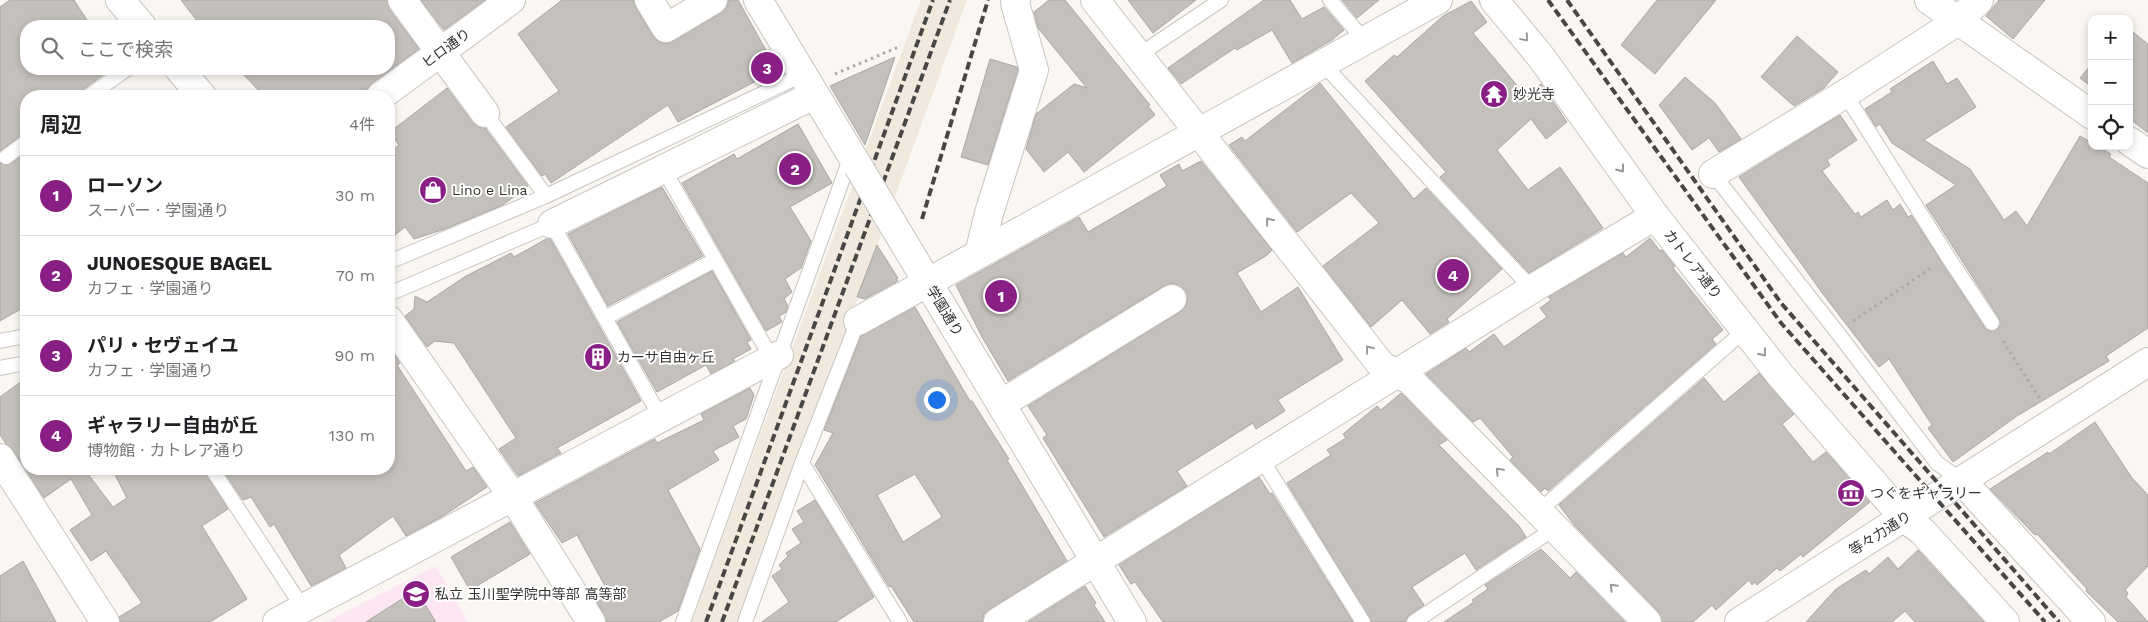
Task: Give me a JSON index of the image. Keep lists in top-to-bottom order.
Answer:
{
  "streets": {
    "street": [
      "ヒロ通り",
      "カトレア通り",
      "学園通り",
      "等々力通り"
    ]
  },
  "crossings": [
    ["カトレア通り", "等々力通り"]
  ],
  "one_way": ["カトレア通り"],
  "places": {
    "temple": ["妙光寺"],
    "shop": ["Lino e Lina"],
    "building": ["カーサ自由ヶ丘"],
    "museum": ["つぐをギャラリー"],
    "school or university": ["私立 玉川聖学院中等部 高等部"]
  },
  "page": {
    "map_buttons": ["+", "−"],
    "search": "ここで検索",
    "pins": [
      "3",
      "2",
      "4",
      "1"
    ],
    "heading": ["周辺", "4件"],
    "list": [
      {
        "mark": "1",
        "name": "ローソン",
        "note": "スーパー · 学園通り",
        "value": "30 m"
      },
      {
        "mark": "2",
        "name": "JUNOESQUE BAGEL",
        "note": "カフェ · 学園通り",
        "value": "70 m"
      },
      {
        "mark": "3",
        "name": "パリ・セヴェイユ",
        "note": "カフェ · 学園通り",
        "value": "90 m"
      },
      {
        "mark": "4",
        "name": "ギャラリー自由が丘",
        "note": "博物館 · カトレア通り",
        "value": "130 m"
      }
    ]
  }
}
